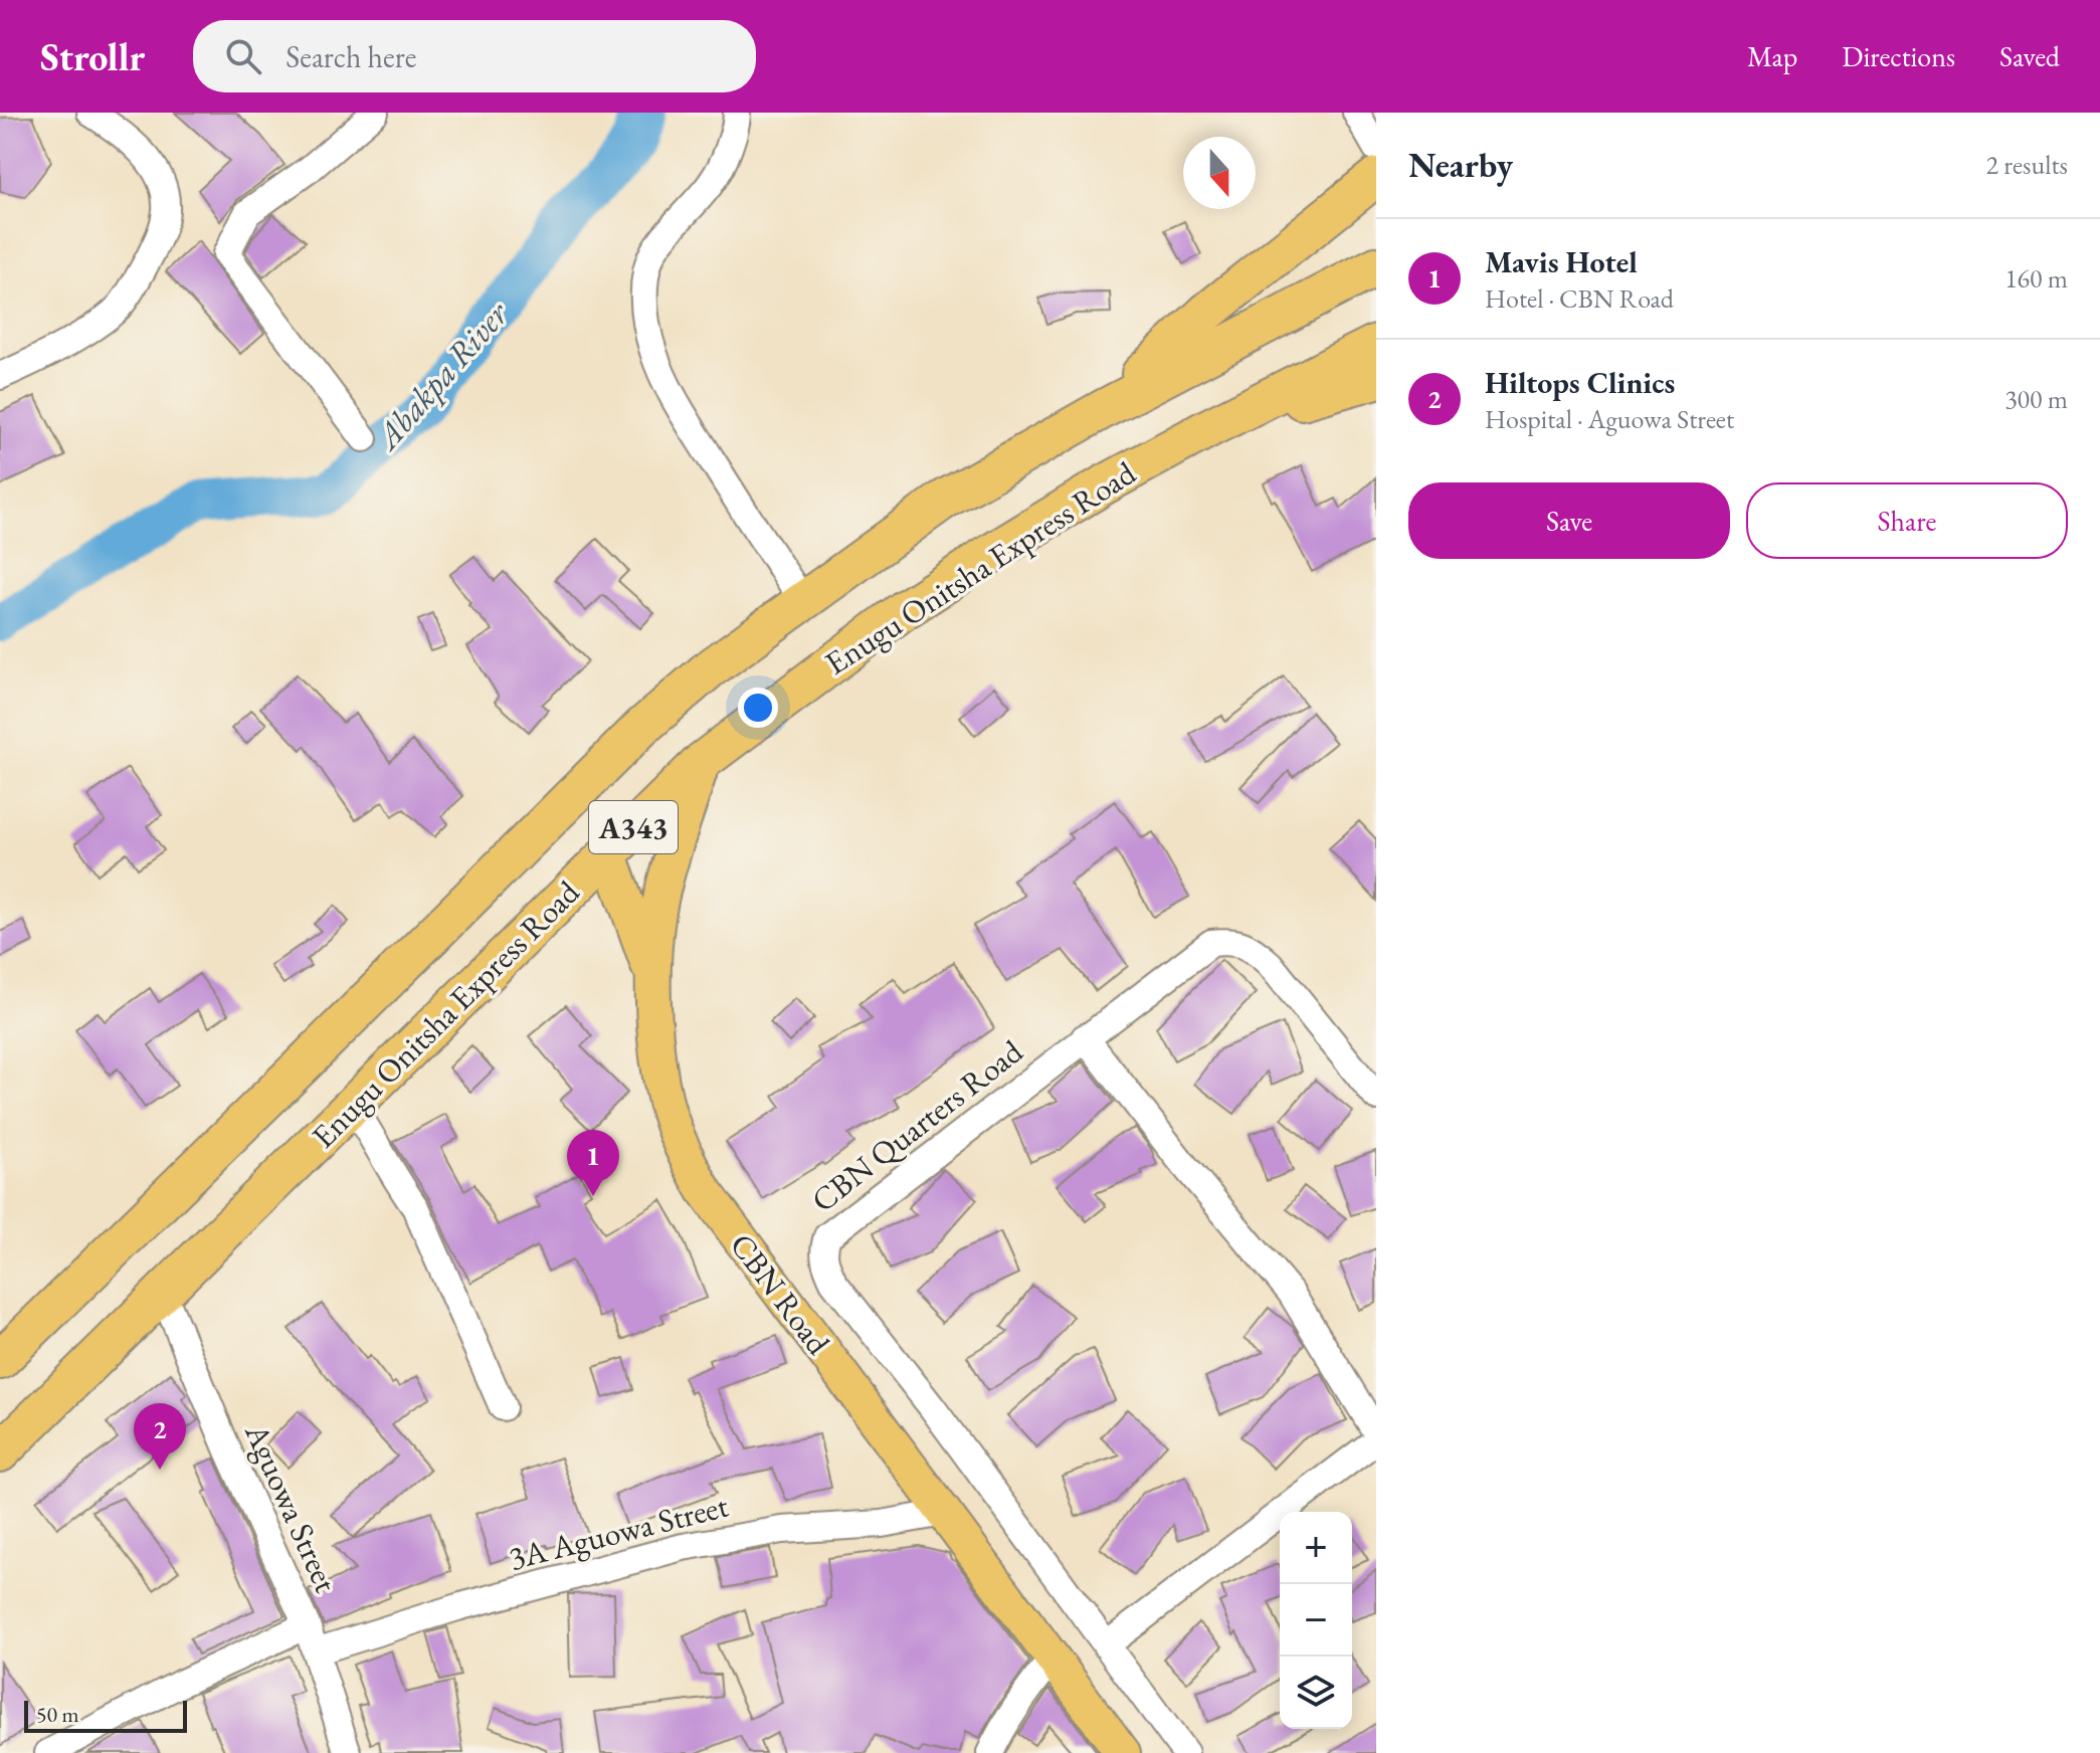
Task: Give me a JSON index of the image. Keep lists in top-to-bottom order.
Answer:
{
  "streets": {
    "highway": ["Enugu Onitsha Express Road", "A343"],
    "main road": ["CBN Road"],
    "street": ["CBN Quarters Road", "Aguowa Street", "3A Aguowa Street"]
  },
  "crossings": [
    ["Enugu Onitsha Express Road", "CBN Road"],
    ["Enugu Onitsha Express Road", "Aguowa Street"],
    ["CBN Road", "3A Aguowa Street"],
    ["Aguowa Street", "3A Aguowa Street"]
  ],
  "water": ["Abakpa River"],
  "scale_bar": "50 m",
  "north": "bottom",
  "page": {
    "header": "Strollr",
    "search": "Search here",
    "nav": ["Map", "Directions", "Saved"],
    "heading": ["Nearby", "2 results"],
    "list": [
      {
        "mark": "1",
        "name": "Mavis Hotel",
        "note": "Hotel · CBN Road",
        "value": "160 m"
      },
      {
        "mark": "2",
        "name": "Hiltops Clinics",
        "note": "Hospital · Aguowa Street",
        "value": "300 m"
      }
    ],
    "buttons": ["Save", "Share"],
    "pins": ["1", "2"],
    "map_buttons": ["+", "−"],
    "scale": "50 m"
  }
}
